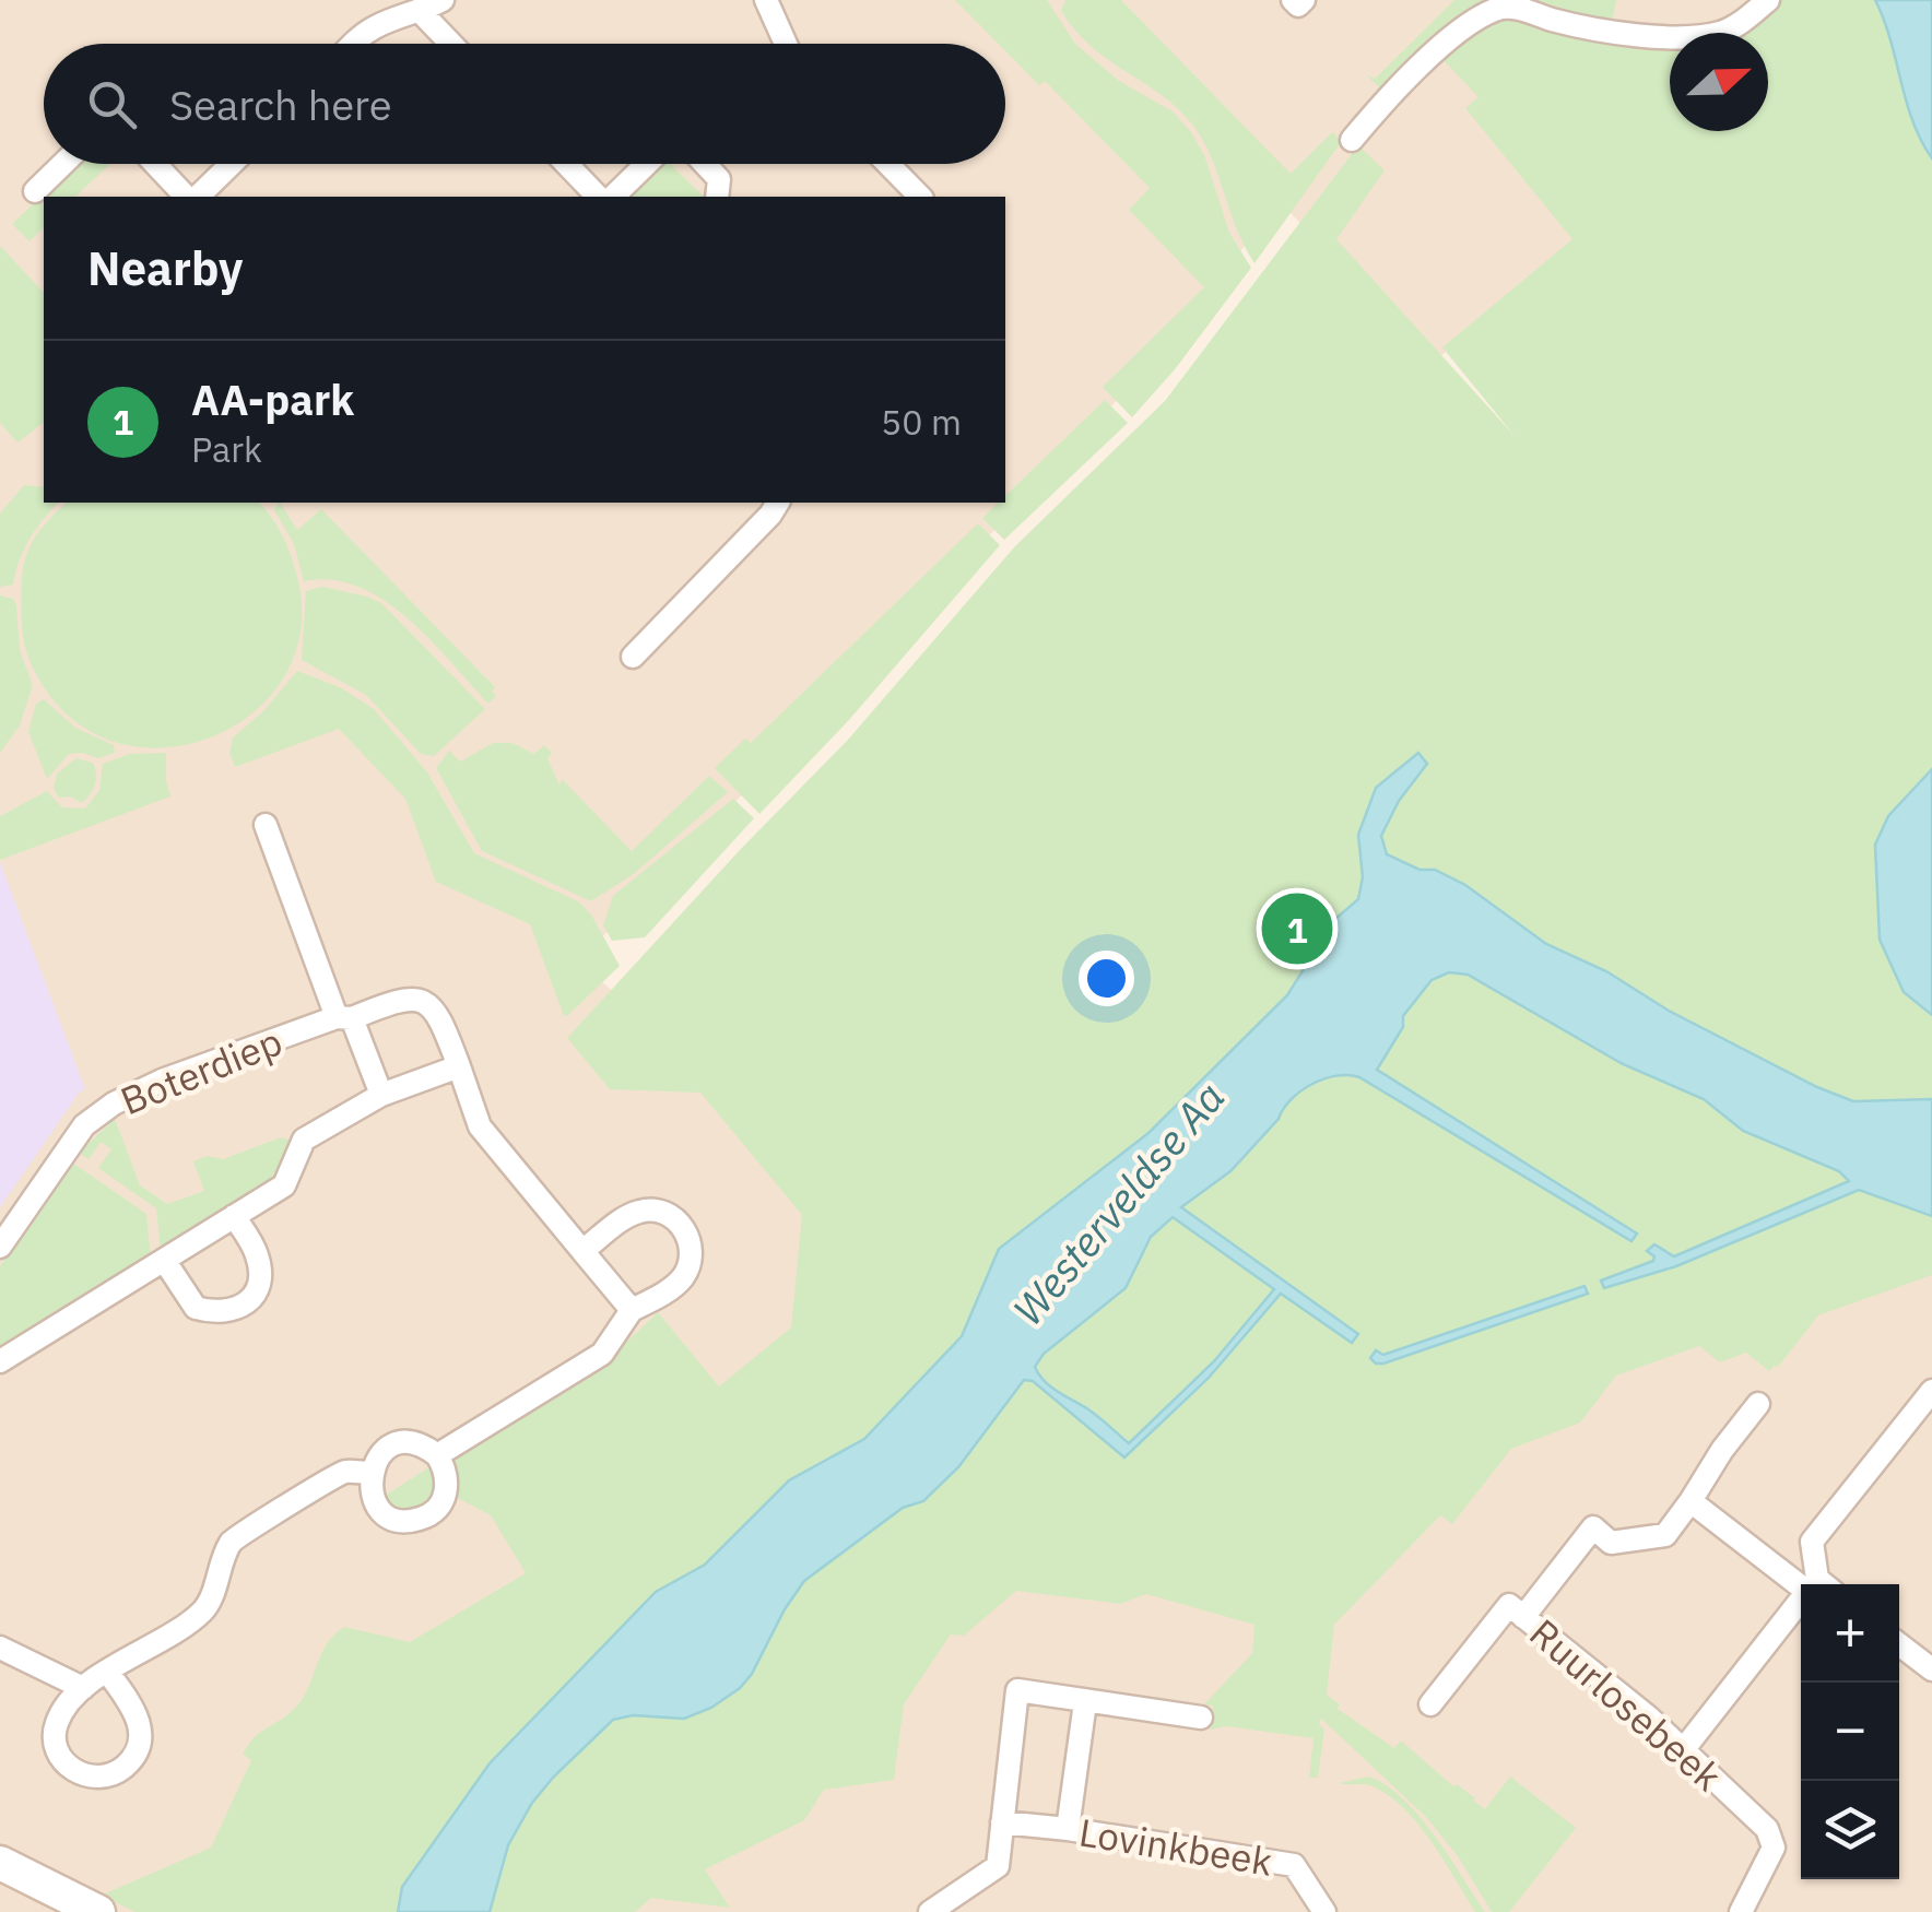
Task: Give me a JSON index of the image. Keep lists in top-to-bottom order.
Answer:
{
  "streets": {
    "street": ["Boterdiep", "Ruurlosebeek", "Lovinkbeek"]
  },
  "water": ["Westerveldse Aa"],
  "north": "right",
  "page": {
    "search": "Search here",
    "heading": "Nearby",
    "list": [
      {
        "mark": "1",
        "name": "AA-park",
        "note": "Park",
        "value": "50 m"
      }
    ],
    "pins": "1",
    "map_buttons": ["+", "−"]
  }
}
